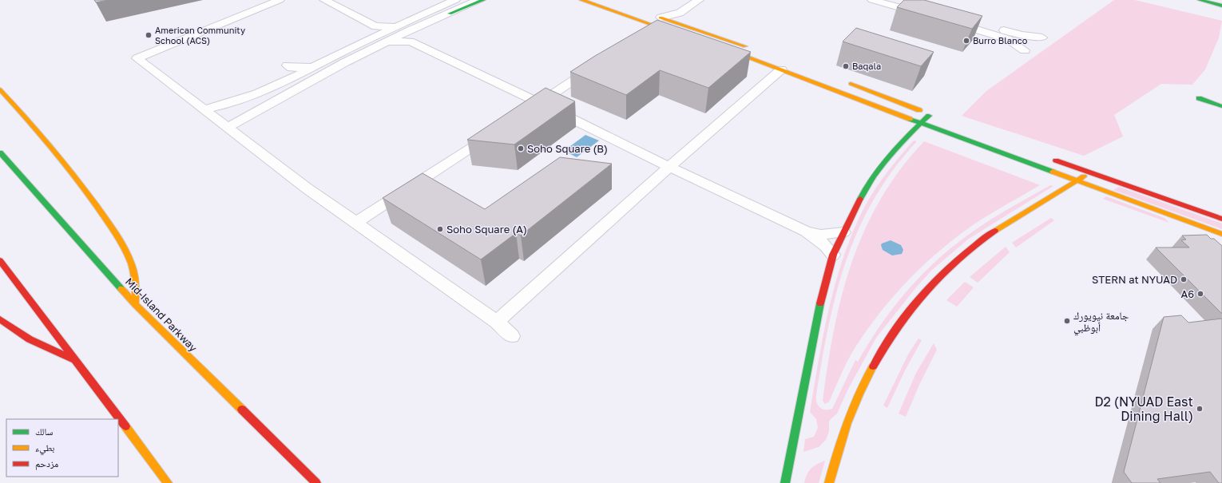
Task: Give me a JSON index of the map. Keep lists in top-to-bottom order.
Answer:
{
  "streets": {
    "main road": ["Mid-Island Parkway"]
  },
  "places": [
    "American Community School (ACS)",
    "Burro Blanco",
    "Baqala",
    "Soho Square (B)",
    "Soho Square (A)",
    "STERN at NYUAD",
    "A6",
    "جامعة نيويورك أبوظبي",
    "D2 (NYUAD East Dining Hall)"
  ],
  "legend": ["سالك", "بطيء", "مزدحم"]
}
